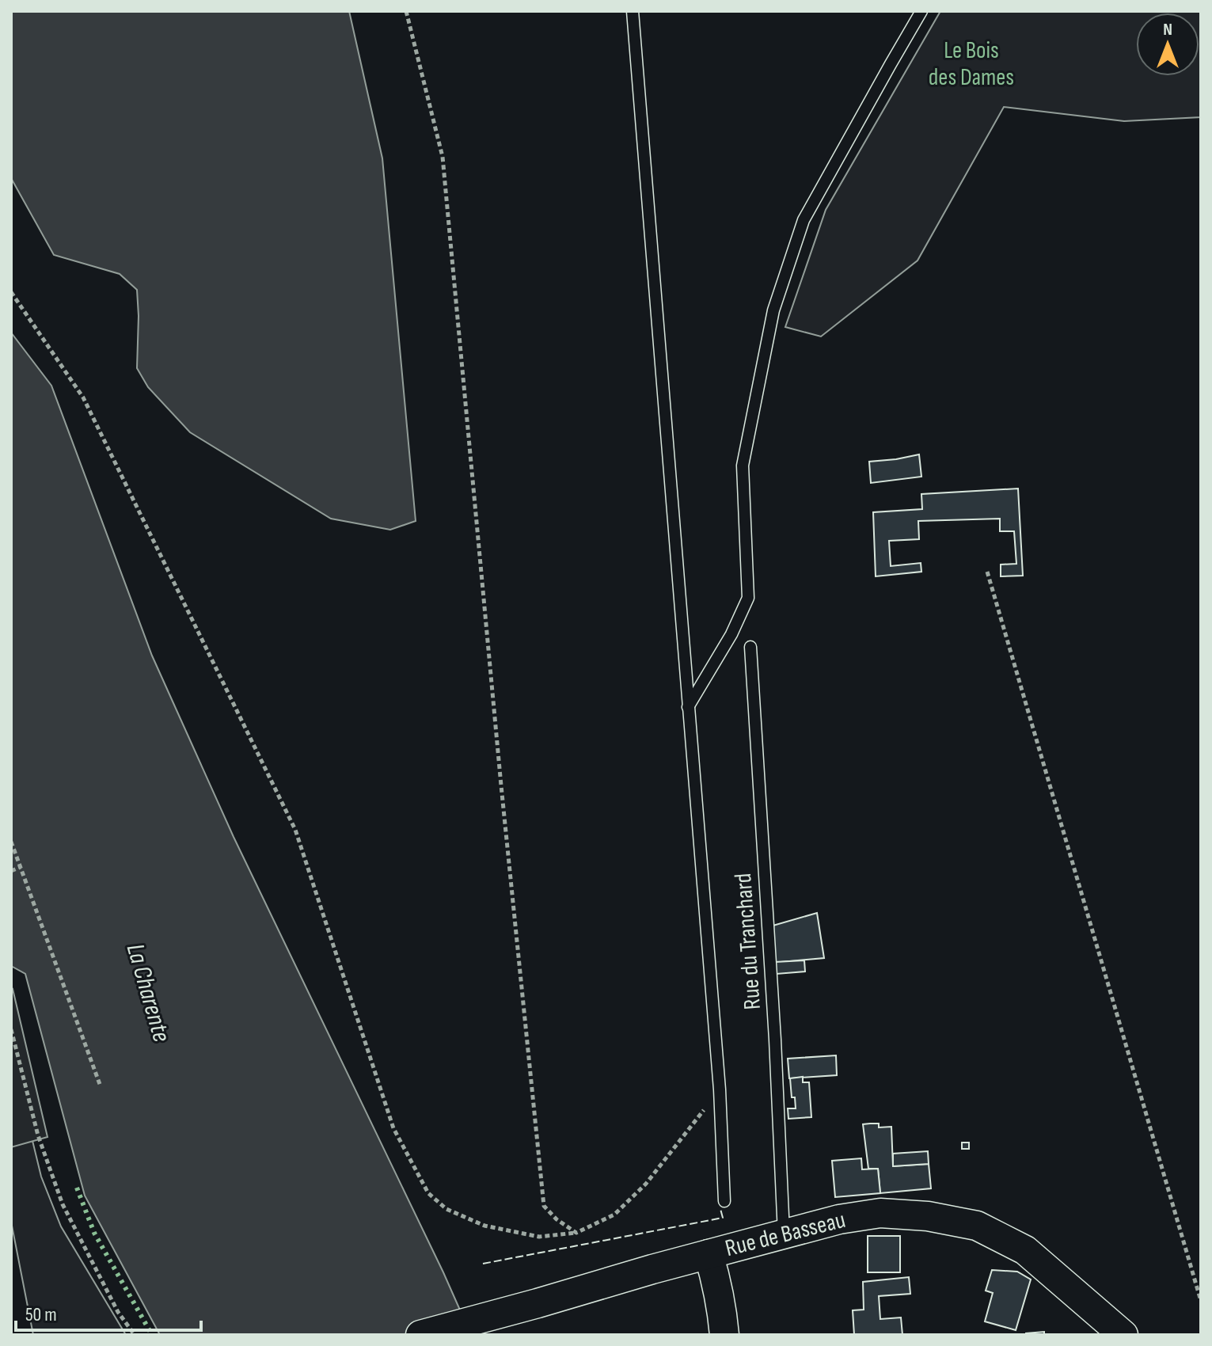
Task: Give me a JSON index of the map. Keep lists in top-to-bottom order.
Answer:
{
  "streets": {
    "street": ["Rue de Basseau"],
    "lane": ["Rue du Tranchard"]
  },
  "crossings": [
    ["Rue du Tranchard", "Rue de Basseau"]
  ],
  "water": ["La Charente"],
  "parks": ["Le Bois des Dames"],
  "scale_bar": "50 m",
  "north": "top"
}
